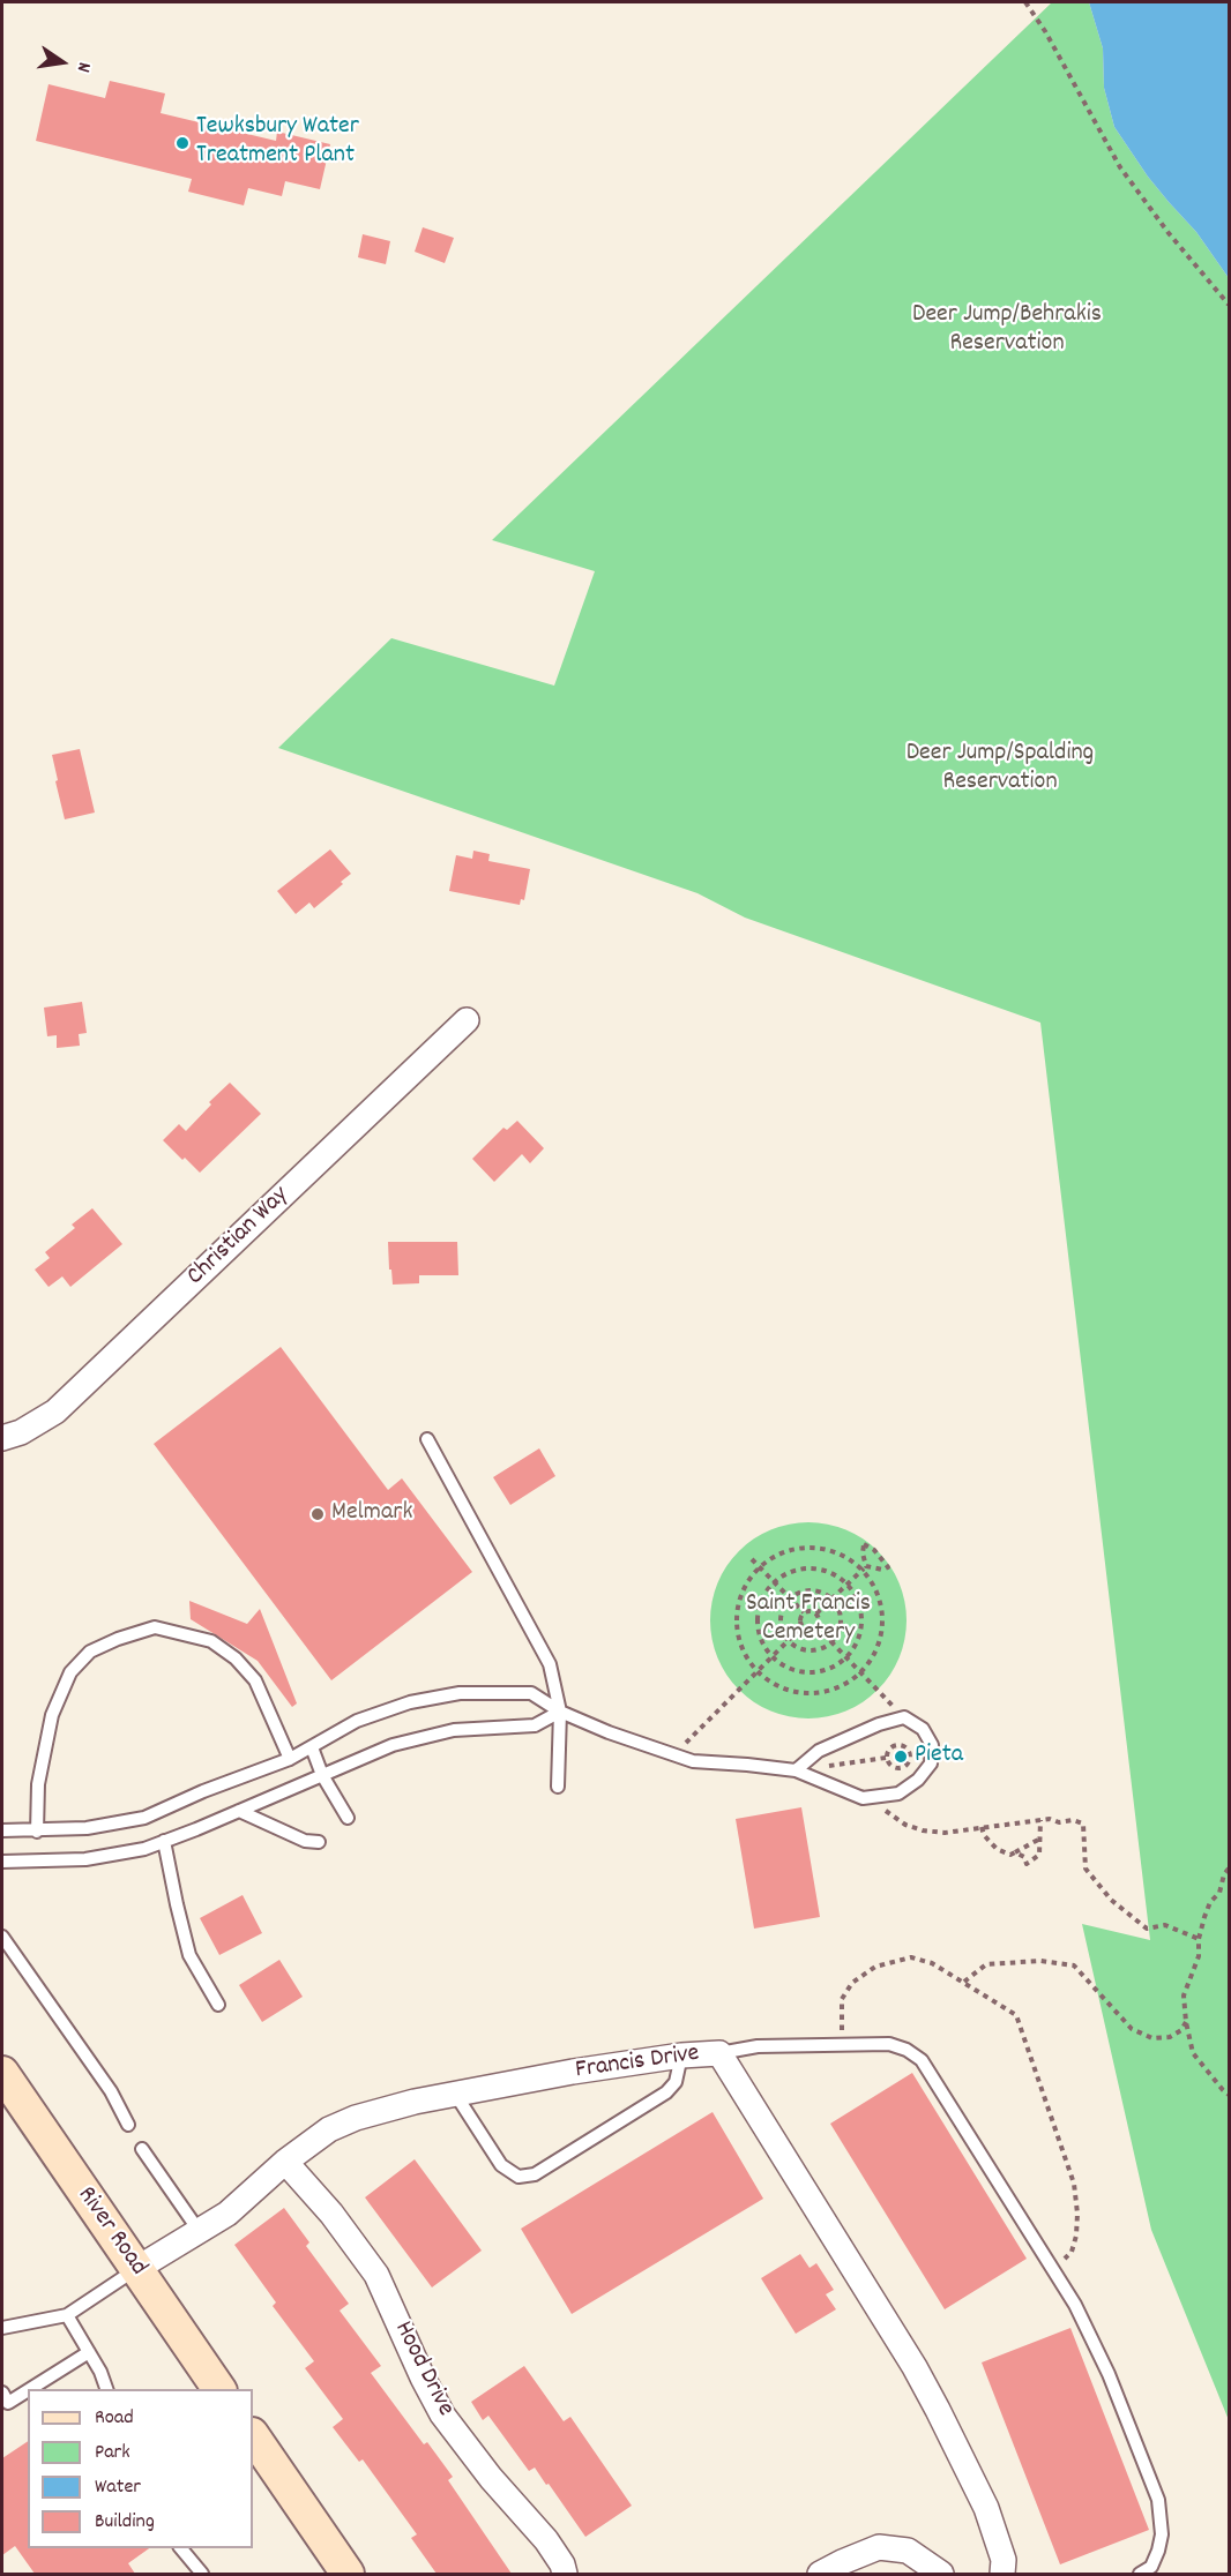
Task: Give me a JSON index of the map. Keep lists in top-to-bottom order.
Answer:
{
  "streets": {
    "main road": ["River Road"],
    "street": ["Christian Way", "Francis Drive", "Hood Drive"]
  },
  "crossings": [
    ["Francis Drive", "River Road"],
    ["Francis Drive", "Hood Drive"]
  ],
  "parks": ["Deer Jump/Behrakis Reservation", "Deer Jump/Spalding Reservation", "Saint Francis Cemetery"],
  "places": ["Tewksbury Water Treatment Plant", "Melmark", "Pieta"],
  "legend": [
    "Road",
    "Park",
    "Water",
    "Building"
  ],
  "north": "right"
}
